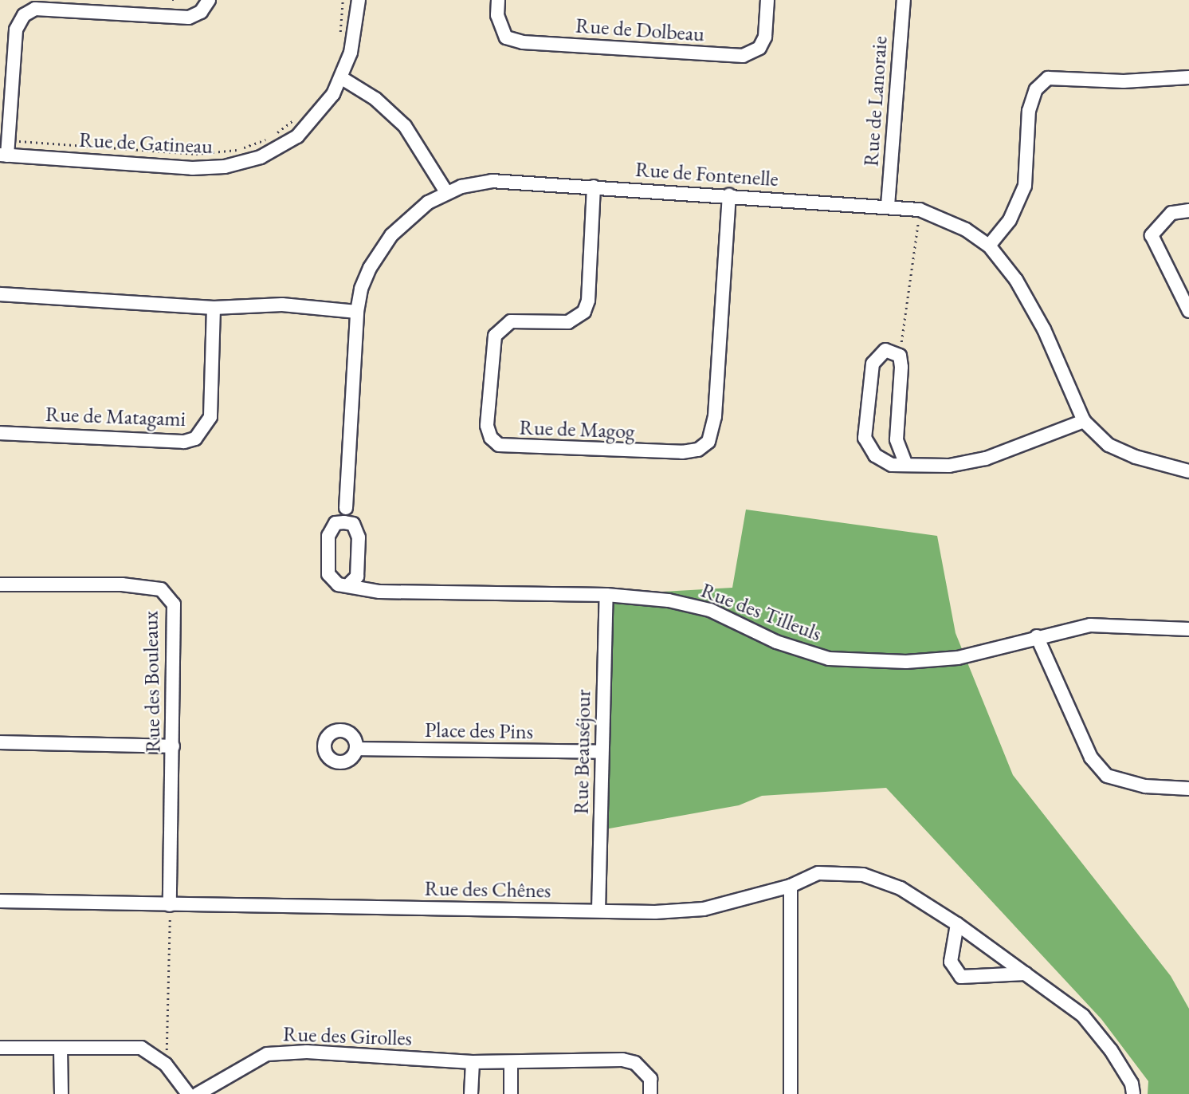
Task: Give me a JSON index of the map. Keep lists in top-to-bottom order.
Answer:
{
  "streets": {
    "street": [
      "Rue de Dolbeau",
      "Rue de Lanoraie",
      "Rue de Gatineau",
      "Rue de Fontenelle",
      "Rue de Matagami",
      "Rue de Magog",
      "Rue des Tilleuls",
      "Rue des Bouleaux",
      "Place des Pins",
      "Rue Beauséjour",
      "Rue des Chênes",
      "Rue des Girolles"
    ]
  },
  "crossings": [
    ["Rue de Lanoraie", "Rue de Fontenelle"],
    ["Rue de Fontenelle", "Rue de Magog"],
    ["Rue des Tilleuls", "Rue Beauséjour"],
    ["Rue des Bouleaux", "Rue des Chênes"],
    ["Place des Pins", "Rue Beauséjour"],
    ["Rue Beauséjour", "Rue des Chênes"]
  ]
}
